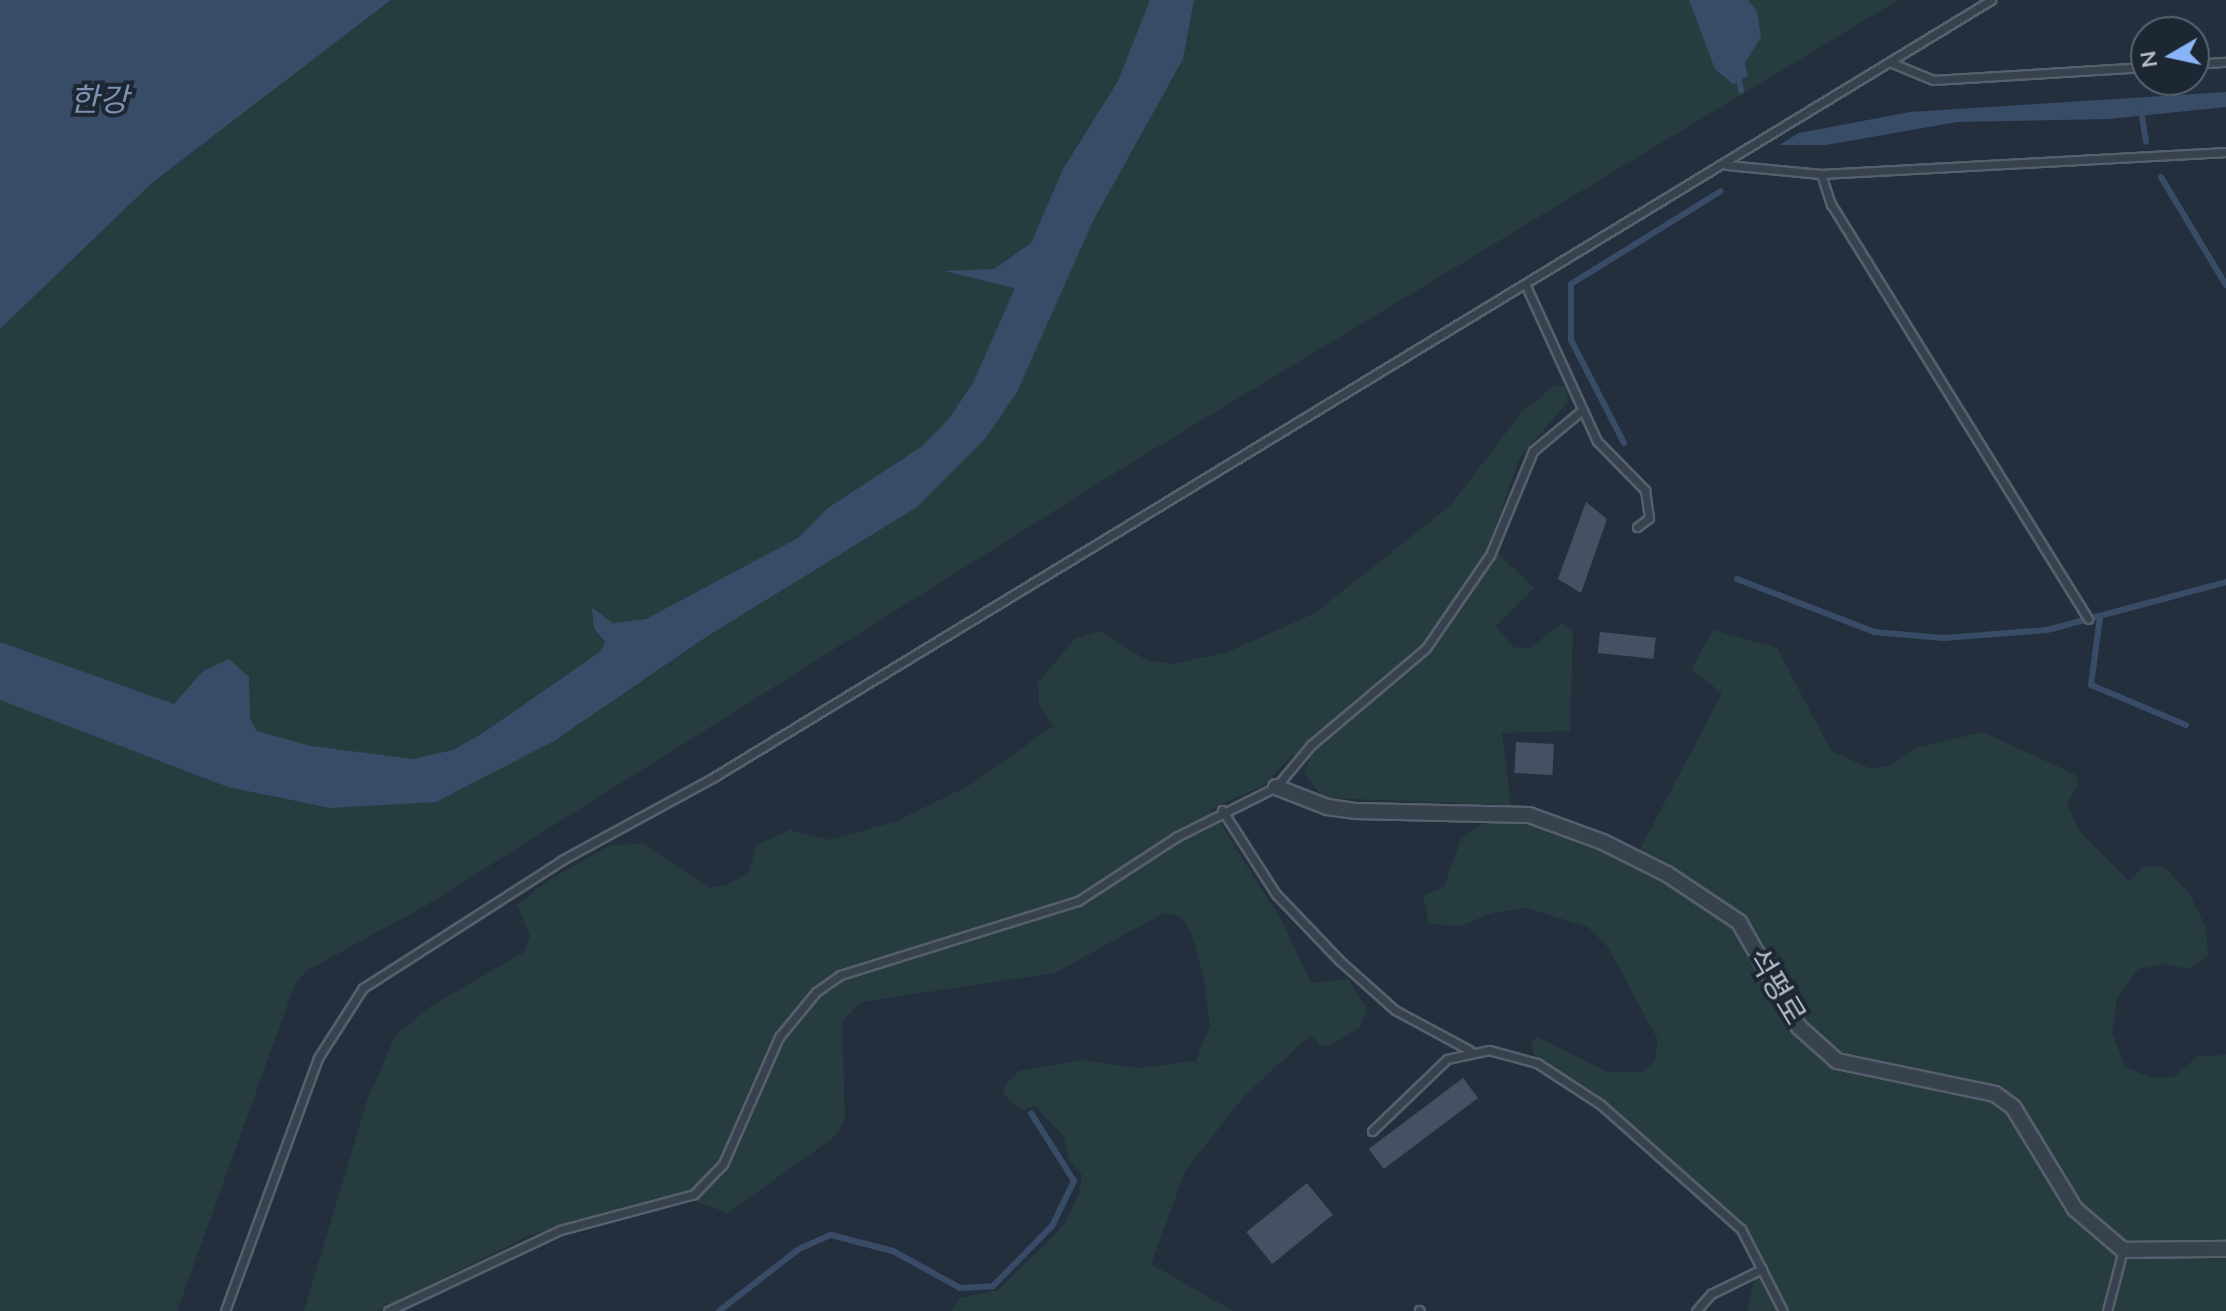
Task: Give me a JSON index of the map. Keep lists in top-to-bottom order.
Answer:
{
  "streets": {
    "street": ["석평로"]
  },
  "water": ["한강"],
  "north": "left"
}
